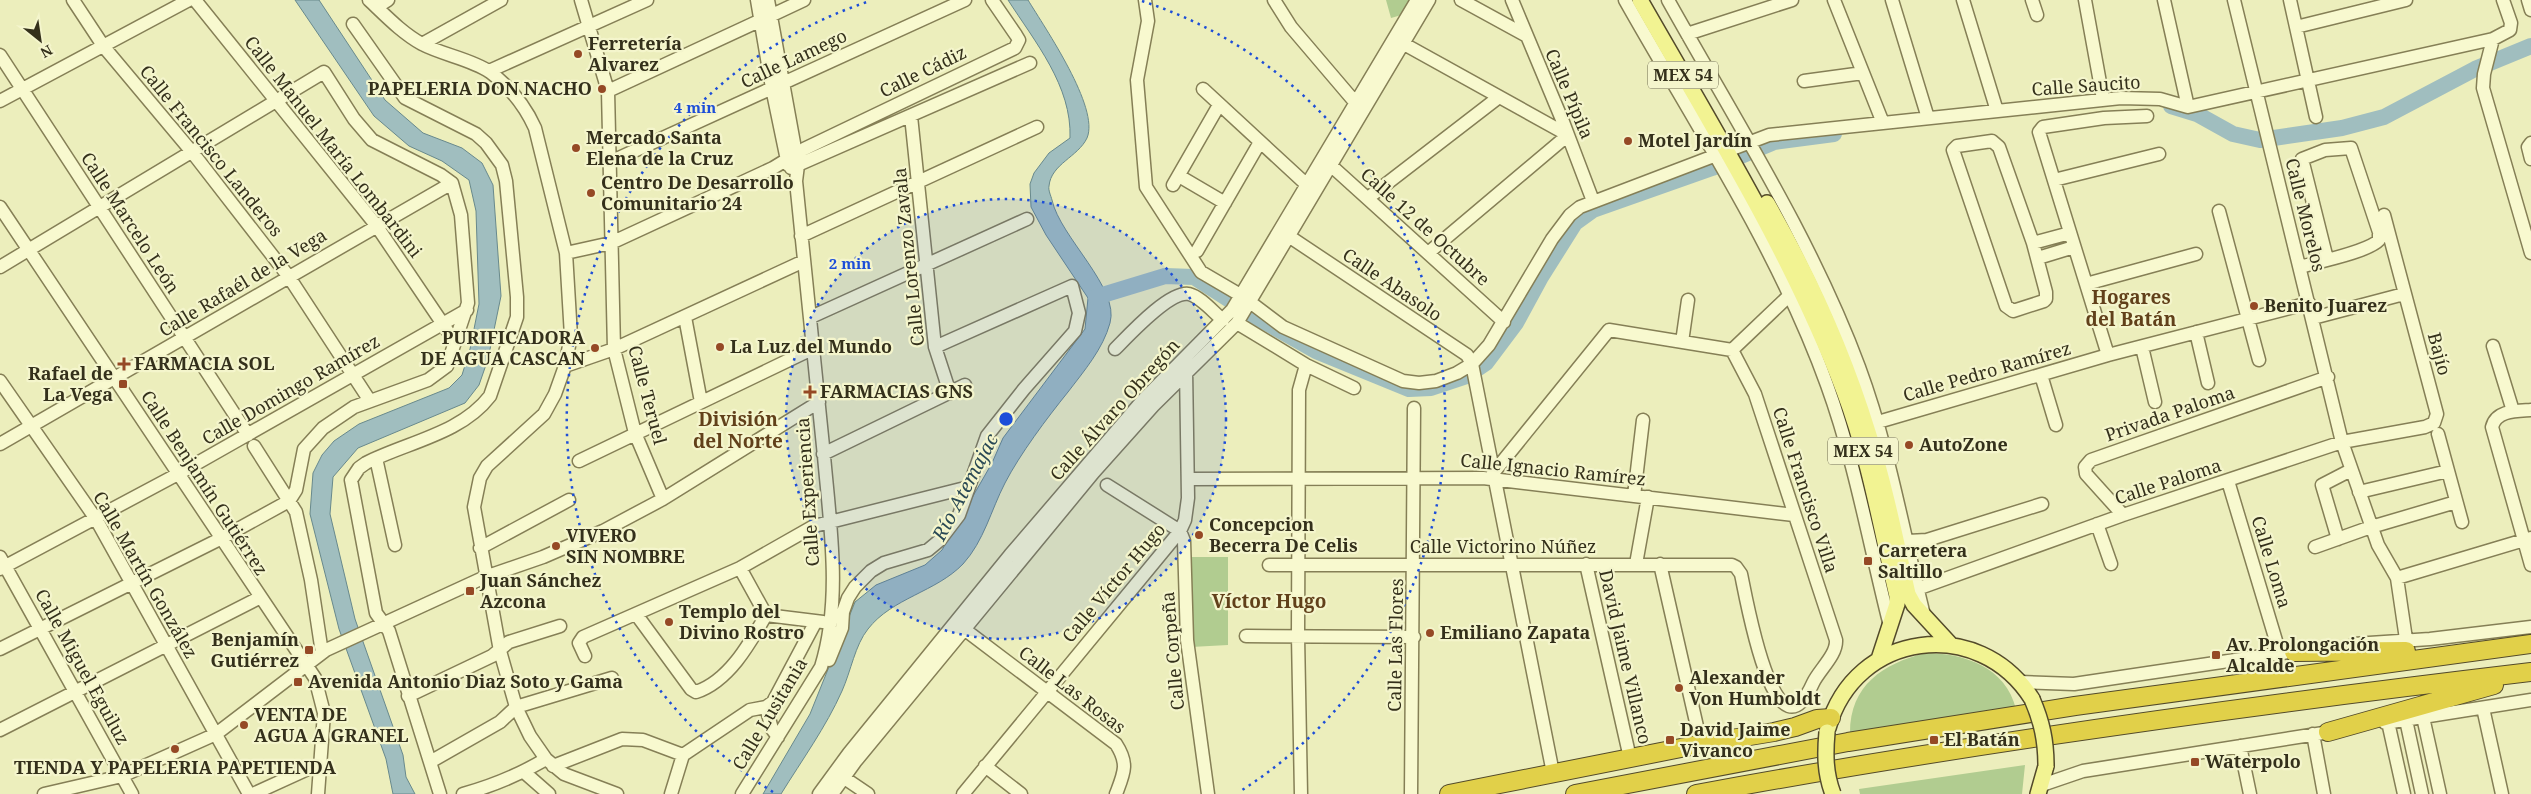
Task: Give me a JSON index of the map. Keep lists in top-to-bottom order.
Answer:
{
  "streets": {
    "main road": ["MEX 54"],
    "street": [
      "Calle Lamego",
      "Calle Cádiz",
      "Calle Saucito",
      "Calle Pípila",
      "Calle Manuel María Lombardini",
      "Calle Francisco Landeros",
      "Calle Morelos",
      "Calle Marcelo León",
      "Calle 12 de Octubre",
      "Calle Lorenzo Zavala",
      "Calle Rafaél de la Vega",
      "Calle Abasolo",
      "Bajío",
      "Calle Pedro Ramírez",
      "Calle Domingo Ramírez",
      "Calle Teruel",
      "Calle Álvaro Obregón",
      "Privada Paloma",
      "Calle Ignacio Ramírez",
      "Calle Paloma",
      "Calle Benjamín Gutiérrez",
      "Calle Francisco Villa",
      "Calle Experiencia",
      "Calle Victorino Núñez",
      "Calle Loma",
      "Calle Martín González",
      "Calle Víctor Hugo",
      "Calle Las Flores",
      "Calle Corpeña",
      "David Jaime Villanco",
      "Calle Miguel Eguiluz",
      "Calle Las Rosas",
      "Calle Lusitania"
    ]
  },
  "crossings": [
    ["Calle Lamego", "Calle Teruel"],
    ["Calle Lamego", "Calle Experiencia"],
    ["Calle Cádiz", "Calle Experiencia"],
    ["MEX 54", "Calle Saucito"],
    ["Calle Saucito", "Calle Pípila"],
    ["Calle Saucito", "Calle Morelos"],
    ["Calle Saucito", "Calle 12 de Octubre"],
    ["Calle Saucito", "Calle Abasolo"],
    ["Calle Manuel María Lombardini", "Calle Rafaél de la Vega"],
    ["Calle Manuel María Lombardini", "Calle Domingo Ramírez"],
    ["Calle Francisco Landeros", "Calle Rafaél de la Vega"],
    ["Calle Francisco Landeros", "Calle Domingo Ramírez"],
    ["Calle Morelos", "Calle Pedro Ramírez"],
    ["Calle Morelos", "Privada Paloma"],
    ["Calle Morelos", "Calle Paloma"],
    ["Calle Marcelo León", "Calle Rafaél de la Vega"],
    ["Calle Marcelo León", "Calle Domingo Ramírez"],
    ["Calle 12 de Octubre", "Calle Álvaro Obregón"],
    ["Calle Rafaél de la Vega", "Calle Benjamín Gutiérrez"],
    ["Calle Rafaél de la Vega", "Calle Martín González"],
    ["Calle Abasolo", "Calle Álvaro Obregón"],
    ["Bajío", "Calle Paloma"],
    ["Calle Domingo Ramírez", "Calle Benjamín Gutiérrez"],
    ["Calle Domingo Ramírez", "Calle Martín González"],
    ["Calle Domingo Ramírez", "Calle Miguel Eguiluz"],
    ["Calle Álvaro Obregón", "Calle Víctor Hugo"],
    ["Calle Álvaro Obregón", "Calle Las Rosas"],
    ["Privada Paloma", "Calle Paloma"],
    ["Calle Ignacio Ramírez", "Calle Francisco Villa"],
    ["Calle Ignacio Ramírez", "Calle Víctor Hugo"],
    ["Calle Ignacio Ramírez", "Calle Las Flores"],
    ["Calle Paloma", "Calle Loma"],
    ["Calle Francisco Villa", "Calle Victorino Núñez"],
    ["Calle Experiencia", "Calle Lusitania"],
    ["Calle Victorino Núñez", "Calle Las Flores"],
    ["Calle Victorino Núñez", "David Jaime Villanco"],
    ["Calle Víctor Hugo", "Calle Corpeña"],
    ["Calle Víctor Hugo", "Calle Las Rosas"]
  ],
  "districts": ["Hogares del Batán", "División del Norte", "Víctor Hugo"],
  "water": ["Río Atemajac"],
  "places": {
    "other": [
      "Ferretería Alvarez",
      "PAPELERIA DON NACHO",
      "Motel Jardín",
      "Mercado Santa Elena de la Cruz",
      "Centro De Desarrollo Comunitario 24",
      "Benito Juarez",
      "La Luz del Mundo",
      "PURIFICADORA DE AGUA CASCAN",
      "AutoZone",
      "Concepcion Becerra De Celis",
      "VIVERO SIN NOMBRE",
      "Templo del Divino Rostro",
      "Emiliano Zapata",
      "Alexander Von Humboldt",
      "VENTA DE AGUA A GRANEL",
      "TIENDA Y PAPELERIA PAPETIENDA"
    ],
    "health": ["FARMACIA SOL", "FARMACIAS GNS"],
    "transit": [
      "Rafael de La Vega",
      "Carretera Saltillo",
      "Juan Sánchez Azcona",
      "Benjamín Gutiérrez",
      "Av. Prolongación Alcalde",
      "Avenida Antonio Diaz Soto y Gama",
      "David Jaime Vivanco",
      "El Batán",
      "Waterpolo"
    ]
  },
  "north": "bottom right",
  "rings": ["4 min", "2 min"]
}
